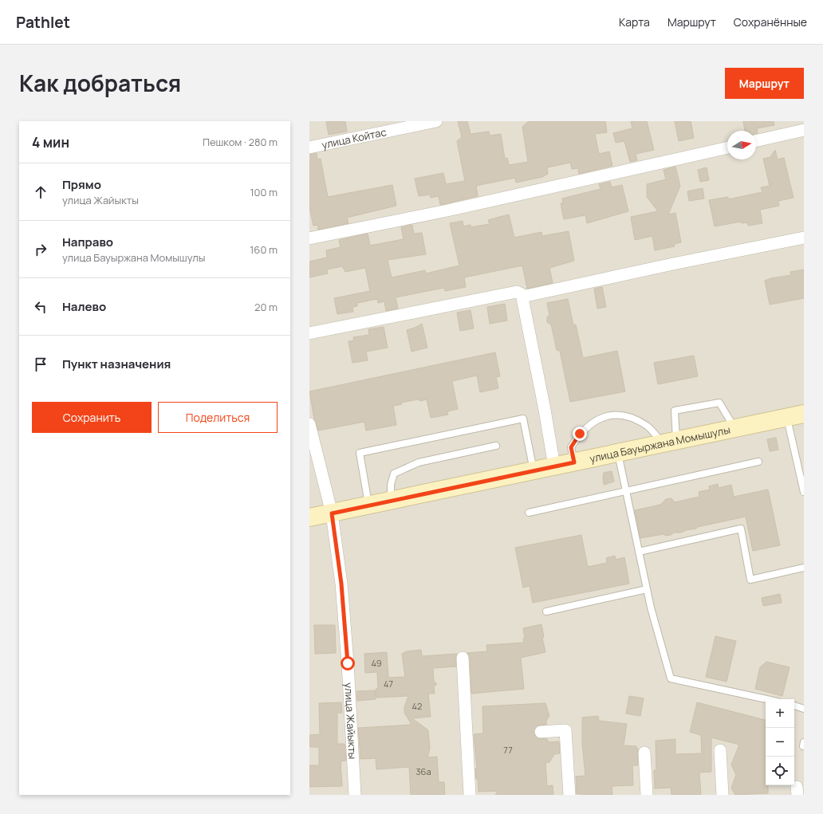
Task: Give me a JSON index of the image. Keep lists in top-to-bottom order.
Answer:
{
  "streets": {
    "street": ["улица Койтас", "улица Бауыржана Момышулы", "улица Жайыкты"]
  },
  "crossings": [
    ["улица Бауыржана Момышулы", "улица Жайыкты"]
  ],
  "house_numbers": [
    "49",
    "47",
    "42",
    "77",
    "36а"
  ],
  "north": "right",
  "page": {
    "header": "Pathlet",
    "nav": ["Карта", "Маршрут", "Сохранённые"],
    "title": "Как добраться",
    "buttons": [
      "Маршрут",
      ["Сохранить", "Поделиться"]
    ],
    "heading": ["4 мин", "Пешком · 280 m"],
    "list": [
      ["Прямо", "улица Жайыкты", "100 m"],
      ["Направо", "улица Бауыржана Момышулы", "160 m"],
      ["Налево", "20 m"],
      "Пункт назначения"
    ],
    "map_buttons": ["+", "−"]
  }
}
